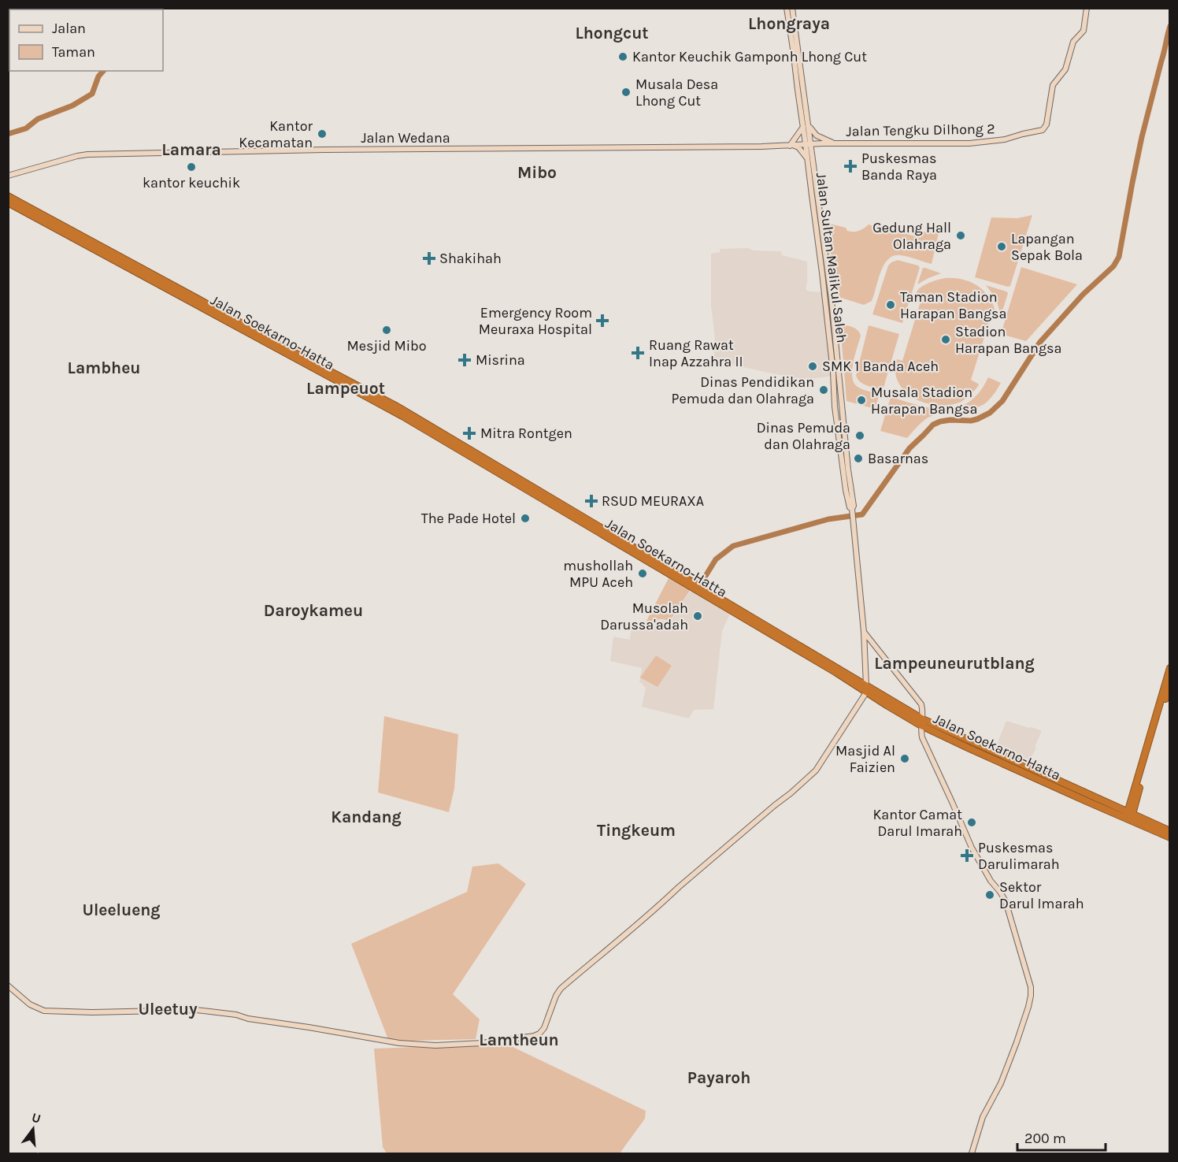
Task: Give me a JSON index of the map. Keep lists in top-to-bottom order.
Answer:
{
  "streets": {
    "highway": ["Jalan Soekarno-Hatta"],
    "street": ["Jalan Tengku Dilhong 2", "Jalan Wedana", "Jalan Sultan Malikul Saleh"]
  },
  "crossings": [
    ["Jalan Tengku Dilhong 2", "Jalan Wedana"],
    ["Jalan Tengku Dilhong 2", "Jalan Sultan Malikul Saleh"],
    ["Jalan Wedana", "Jalan Sultan Malikul Saleh"],
    ["Jalan Sultan Malikul Saleh", "Jalan Soekarno-Hatta"]
  ],
  "districts": [
    "Lhongraya",
    "Lhongcut",
    "Lamara",
    "Mibo",
    "Lambheu",
    "Lampeuot",
    "Daroykameu",
    "Lampeuneurutblang",
    "Kandang",
    "Tingkeum",
    "Uleelueng",
    "Uleetuy",
    "Lamtheun",
    "Payaroh"
  ],
  "places": {
    "other": [
      "Kantor Keuchik Gamponh Lhong Cut",
      "Musala Desa Lhong Cut",
      "Kantor Kecamatan",
      "kantor keuchik",
      "Gedung Hall Olahraga",
      "Lapangan Sepak Bola",
      "Taman Stadion Harapan Bangsa",
      "Mesjid Mibo",
      "Stadion Harapan Bangsa",
      "SMK 1 Banda Aceh",
      "Dinas Pendidikan Pemuda dan Olahraga",
      "Musala Stadion Harapan Bangsa",
      "Dinas Pemuda dan Olahraga",
      "Basarnas",
      "The Pade Hotel",
      "mushollah MPU Aceh",
      "Musolah Darussa'adah",
      "Masjid Al Faizien",
      "Kantor Camat Darul Imarah",
      "Sektor Darul Imarah"
    ],
    "health": [
      "Puskesmas Banda Raya",
      "Shakihah",
      "Emergency Room Meuraxa Hospital",
      "Ruang Rawat Inap Azzahra II",
      "Misrina",
      "Mitra Rontgen",
      "RSUD MEURAXA",
      "Puskesmas Darulimarah"
    ]
  },
  "legend": ["Jalan", "Taman"],
  "scale_bar": "200 m",
  "north": "top"
}
